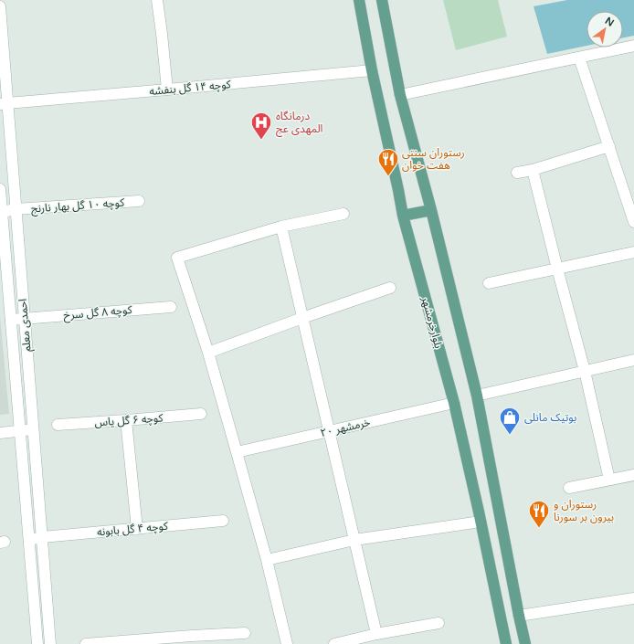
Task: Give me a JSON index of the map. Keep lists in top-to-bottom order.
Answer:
{
  "streets": {
    "main road": ["بلوارخرمشهر"],
    "street": [
      "کوچه ۱۴ گل بنفشه",
      "کوچه ۱۰ گل بهار نارنج",
      "کوچه ۸ گل سرخ",
      "احمدی معلم",
      "کوچه ۶ گل یاس",
      "خرمشهر ۲۰",
      "کوچه ۴ گل بابونه"
    ]
  },
  "crossings": [
    ["کوچه ۱۴ گل بنفشه", "بلوارخرمشهر"],
    ["کوچه ۱۴ گل بنفشه", "احمدی معلم"],
    ["کوچه ۱۰ گل بهار نارنج", "احمدی معلم"],
    ["کوچه ۸ گل سرخ", "احمدی معلم"],
    ["بلوارخرمشهر", "خرمشهر ۲۰"],
    ["احمدی معلم", "کوچه ۴ گل بابونه"]
  ],
  "places": {
    "hospital": ["درمانگاه المهدی عج"],
    "restaurant": ["رستوران سنتى هفت خوان", "رستوران و بیرون بر سورنا"],
    "shop": ["بوتیک مانلی"]
  },
  "north": "top right"
}
